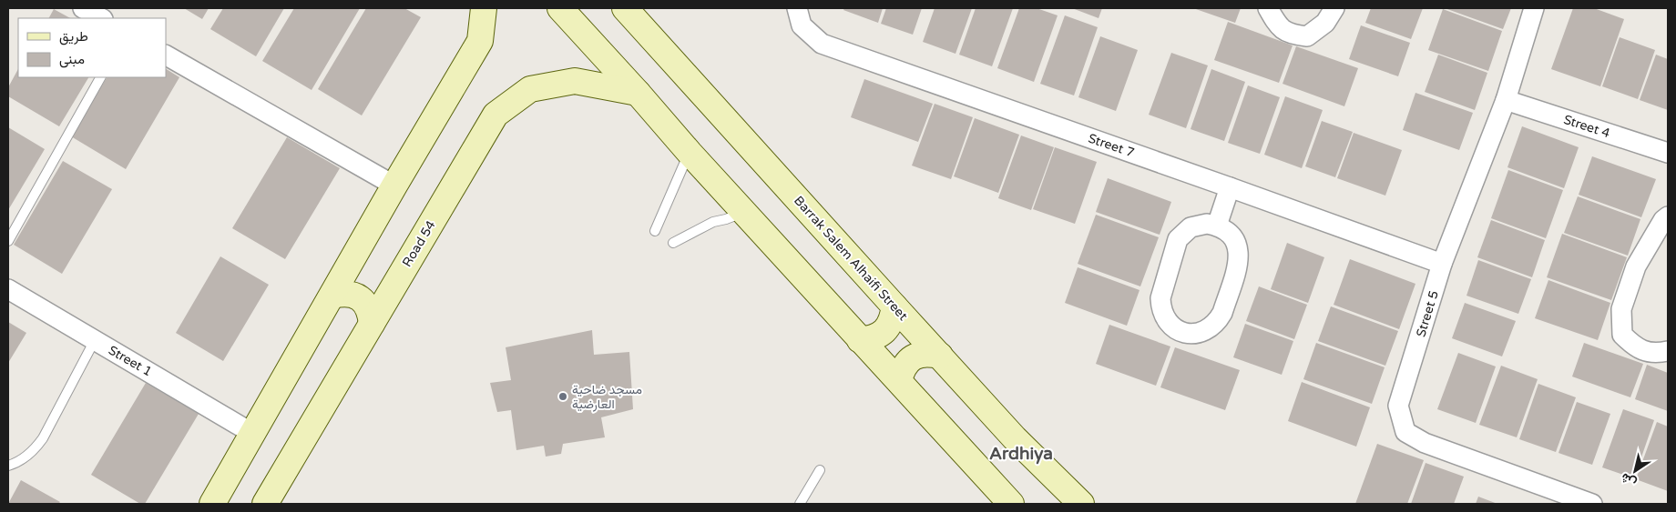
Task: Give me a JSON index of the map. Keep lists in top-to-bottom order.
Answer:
{
  "streets": {
    "main road": ["Road 54", "Barrak Salem Alhaifi Street"],
    "street": [
      "Street 4",
      "Street 7",
      "Street 5",
      "Street 1"
    ]
  },
  "crossings": [
    ["Street 4", "Street 5"],
    ["Street 7", "Street 5"]
  ],
  "districts": ["Ardhiya"],
  "places": ["مسجد ضاحية العارضية"],
  "legend": ["طريق", "مبنى"],
  "north": "bottom left"
}
